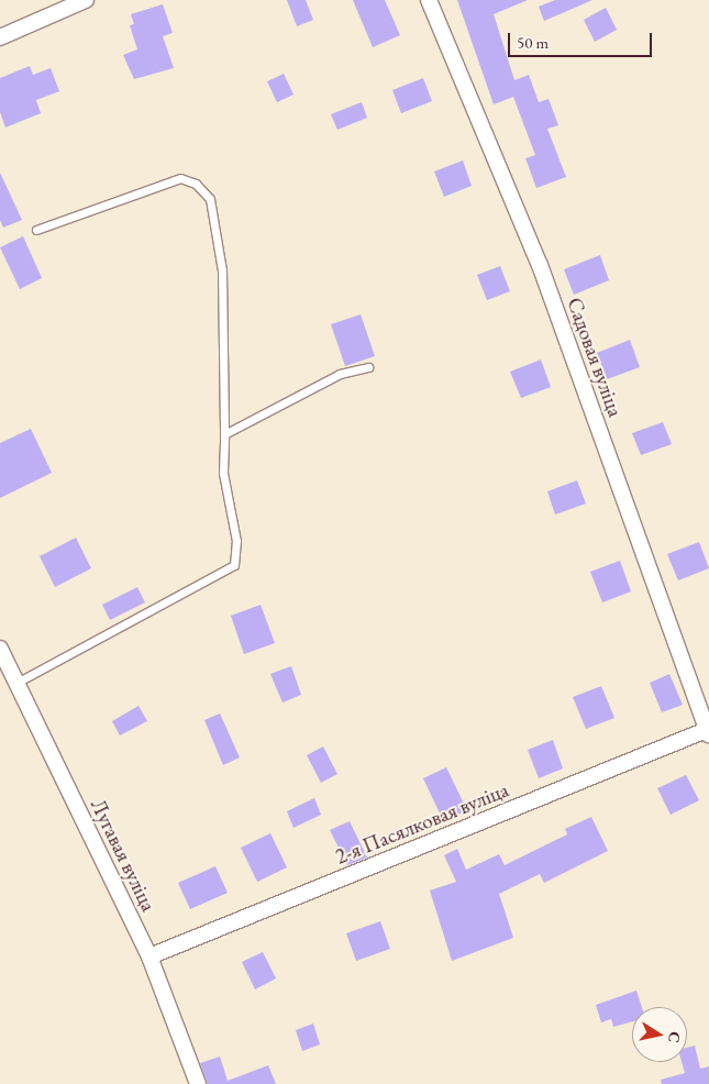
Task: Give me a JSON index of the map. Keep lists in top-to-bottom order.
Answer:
{
  "streets": {
    "street": ["Садовая вуліца", "2-я Пасялковая вуліца", "Лугавая вуліца"]
  },
  "crossings": [
    ["Садовая вуліца", "2-я Пасялковая вуліца"],
    ["2-я Пасялковая вуліца", "Лугавая вуліца"]
  ],
  "scale_bar": "50 m",
  "north": "right"
}
